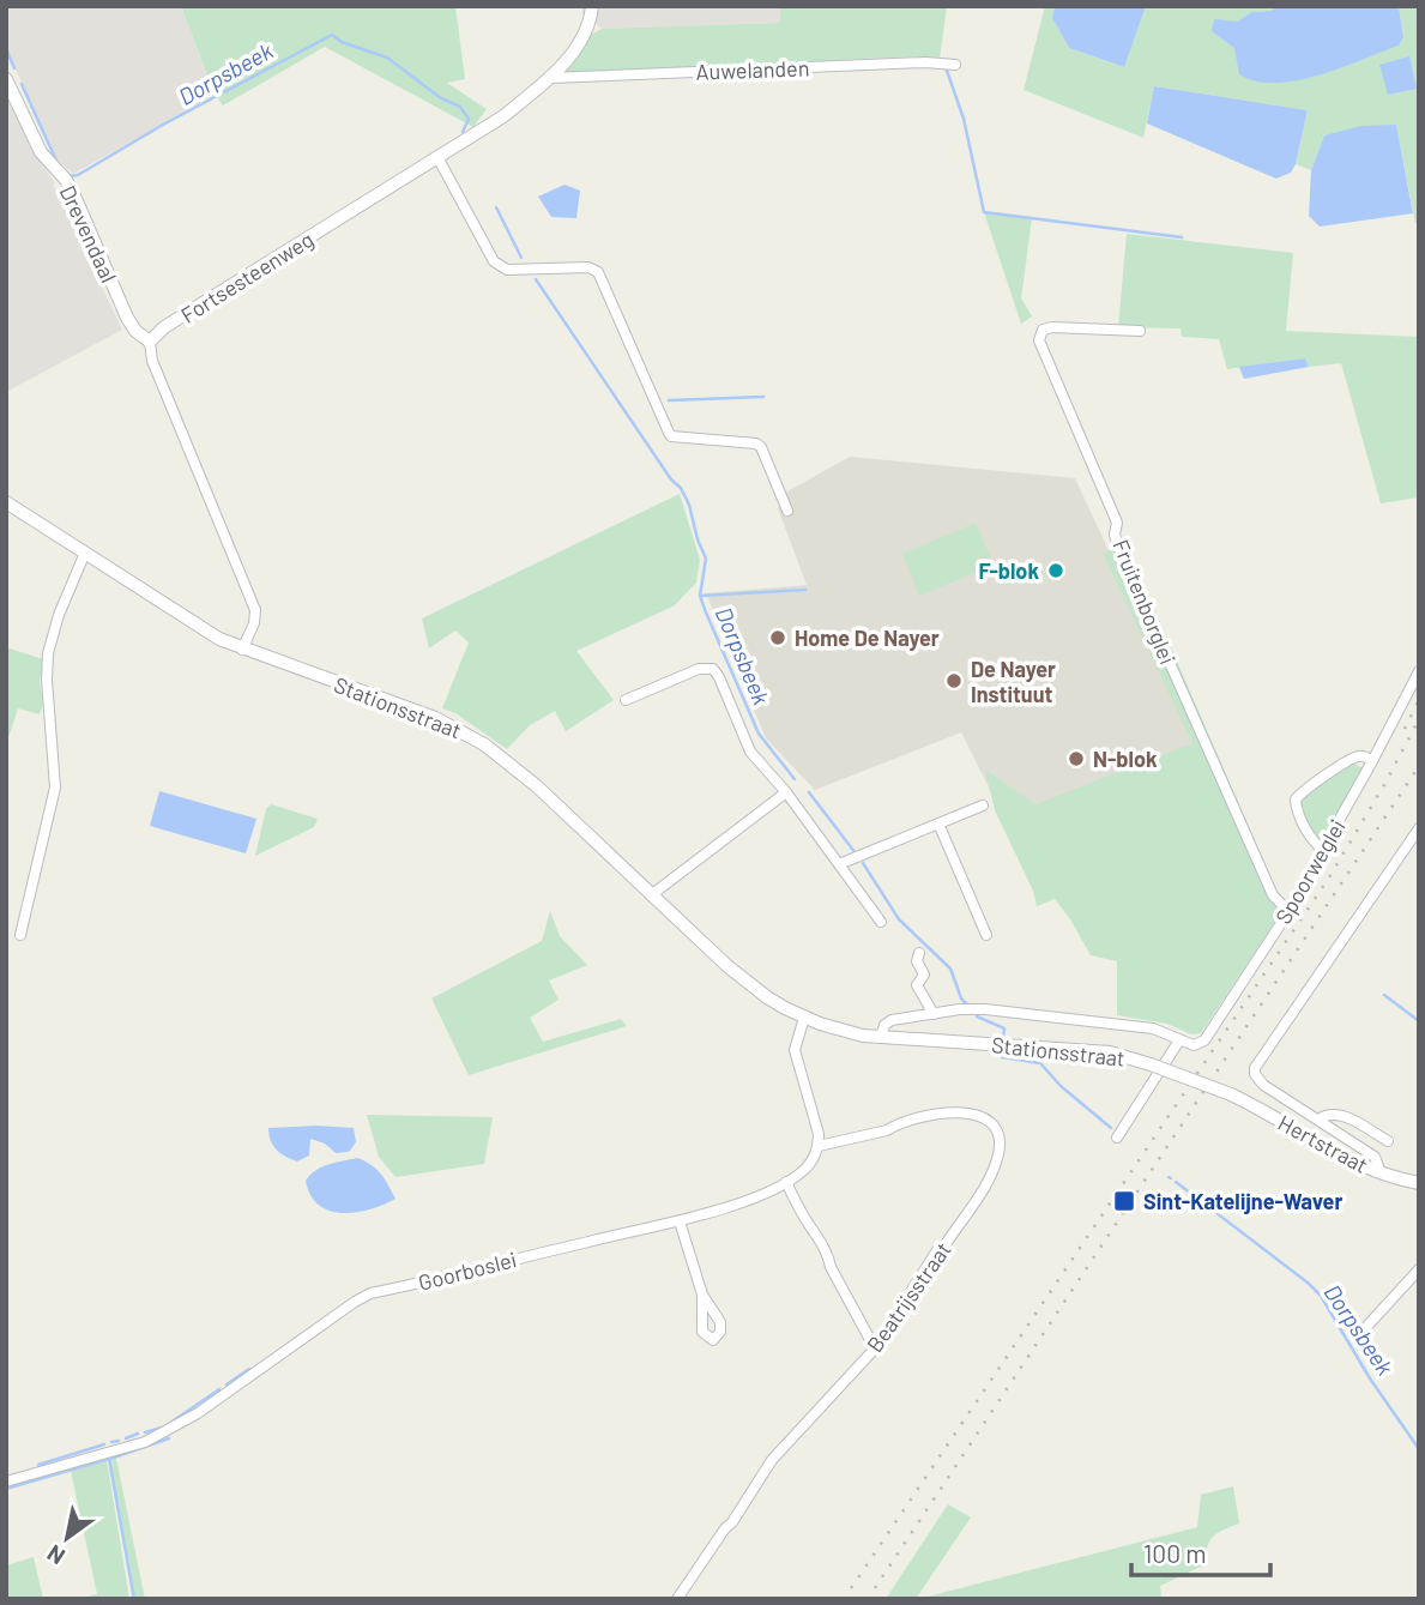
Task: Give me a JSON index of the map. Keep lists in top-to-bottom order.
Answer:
{
  "streets": {
    "street": [
      "Auwelanden",
      "Drevendaal",
      "Fortsesteenweg",
      "Fruitenborglei",
      "Stationsstraat",
      "Spoorweglei",
      "Hertstraat",
      "Goorboslei",
      "Beatrijsstraat"
    ]
  },
  "crossings": [
    ["Auwelanden", "Fortsesteenweg"],
    ["Drevendaal", "Fortsesteenweg"],
    ["Fruitenborglei", "Spoorweglei"],
    ["Stationsstraat", "Spoorweglei"],
    ["Stationsstraat", "Hertstraat"],
    ["Goorboslei", "Beatrijsstraat"]
  ],
  "water": ["Dorpsbeek"],
  "places": {
    "other": [
      "F-blok",
      "Home De Nayer",
      "De Nayer Instituut",
      "N-blok"
    ],
    "transit": ["Sint-Katelijne-Waver"]
  },
  "scale_bar": "100 m",
  "north": "bottom left"
}
